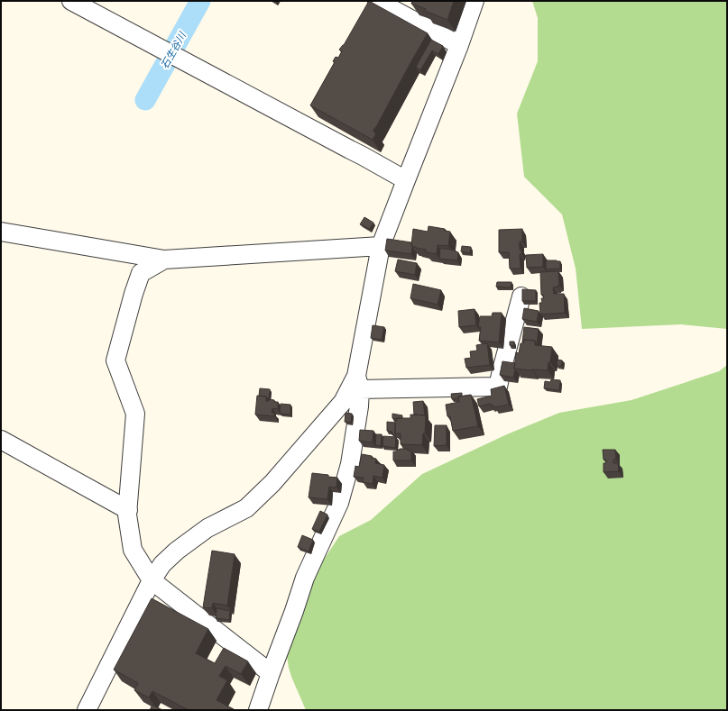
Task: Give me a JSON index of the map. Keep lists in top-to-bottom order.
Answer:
{
  "water": ["石生谷川"]
}
